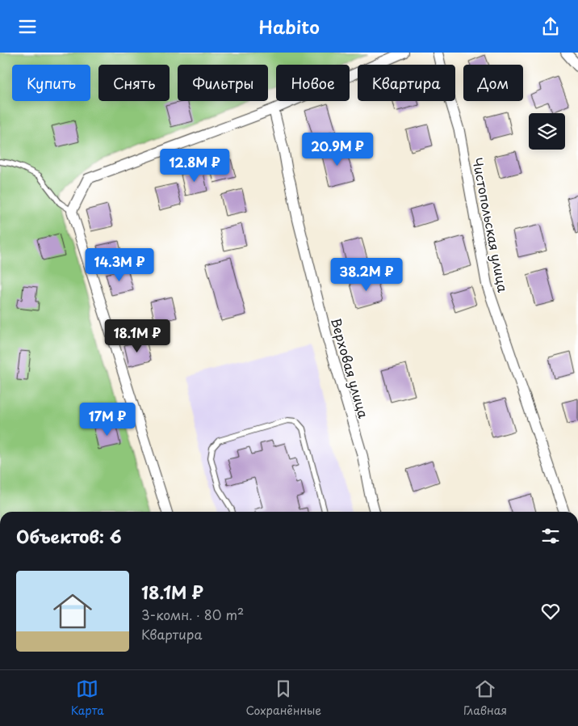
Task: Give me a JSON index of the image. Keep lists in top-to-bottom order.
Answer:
{
  "streets": {
    "street": ["Чистопольская улица", "Верховая улица"]
  },
  "page": {
    "header": "Habito",
    "chip": [
      "Купить",
      "Снять",
      "Фильтры",
      "Новое",
      "Квартира",
      "Дом"
    ],
    "price": [
      "20.9M ₽",
      "12.8M ₽",
      "14.3M ₽",
      "38.2M ₽",
      "18.1M ₽",
      "17M ₽"
    ],
    "heading": "Объектов: 6",
    "list": [
      {
        "name": "18.1M ₽",
        "note": "3-комн. · 80 m² · Квартира"
      }
    ],
    "tabs": ["Карта", "Сохранённые", "Главная"]
  }
}
